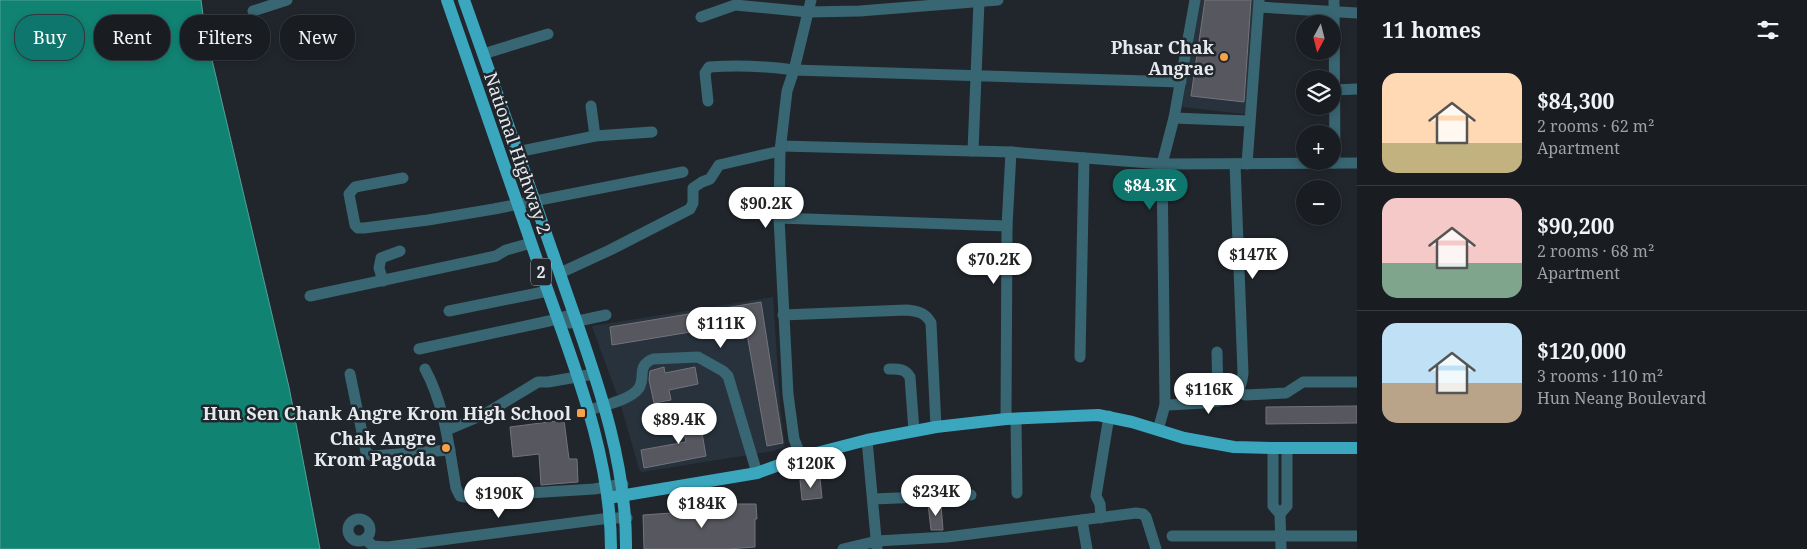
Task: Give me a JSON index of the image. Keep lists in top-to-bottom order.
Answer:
{
  "streets": {
    "main road": ["National Highway 2", "2"]
  },
  "places": {
    "other": ["Phsar Chak Angrae", "Chak Angre Krom Pagoda"],
    "transit": ["Hun Sen Chank Angre Krom High School"]
  },
  "north": "bottom",
  "page": {
    "heading": "11 homes",
    "map_buttons": ["+", "−"],
    "chip": [
      "Buy",
      "Rent",
      "Filters",
      "New"
    ],
    "list": [
      {
        "name": "$84,300",
        "note": "2 rooms · 62 m² · Apartment"
      },
      {
        "name": "$90,200",
        "note": "2 rooms · 68 m² · Apartment"
      },
      {
        "name": "$120,000",
        "note": "3 rooms · 110 m² · Hun Neang Boulevard"
      }
    ],
    "price": [
      "$84.3K",
      "$90.2K",
      "$147K",
      "$70.2K",
      "$111K",
      "$116K",
      "$89.4K",
      "$120K",
      "$234K",
      "$190K",
      "$184K"
    ]
  }
}
